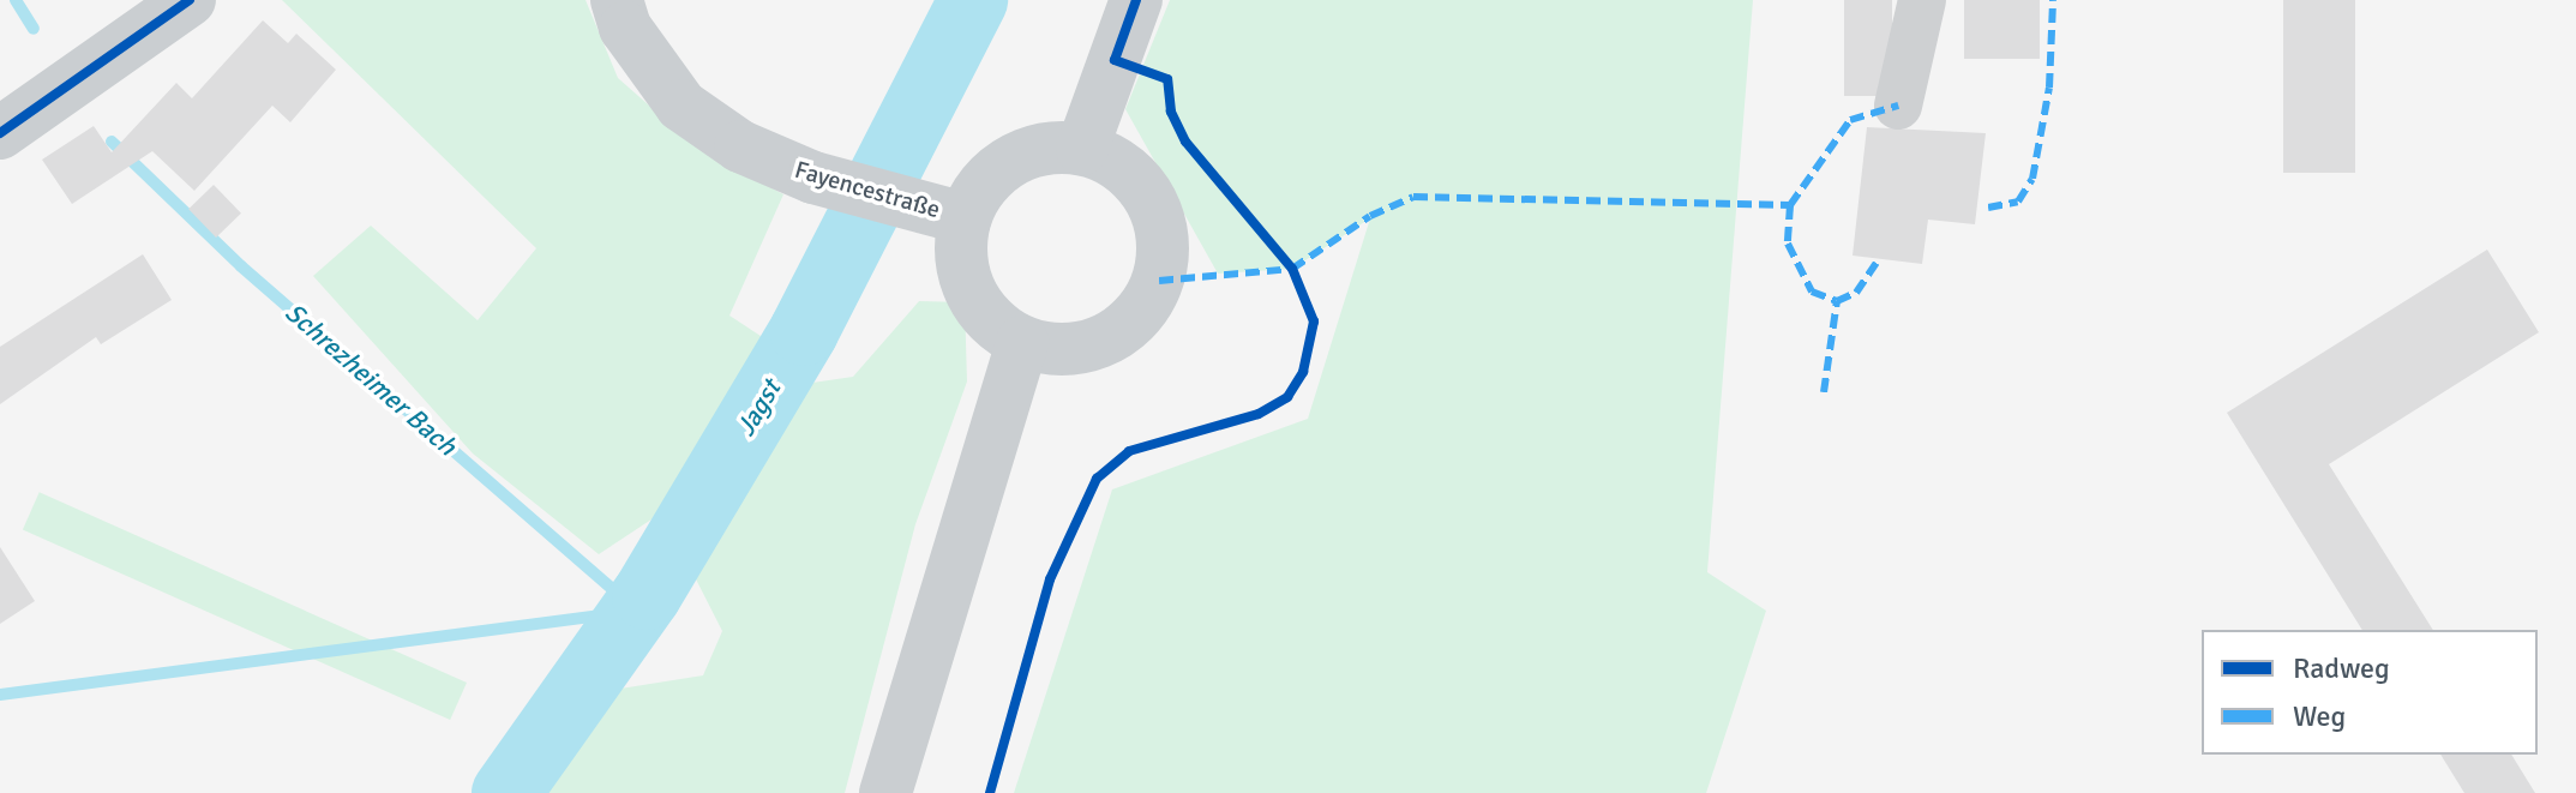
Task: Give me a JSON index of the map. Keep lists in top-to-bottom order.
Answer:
{
  "streets": {
    "main road": ["Fayencestraße"]
  },
  "water": ["Schrezheimer Bach", "Jagst"],
  "legend": ["Radweg", "Weg"]
}
